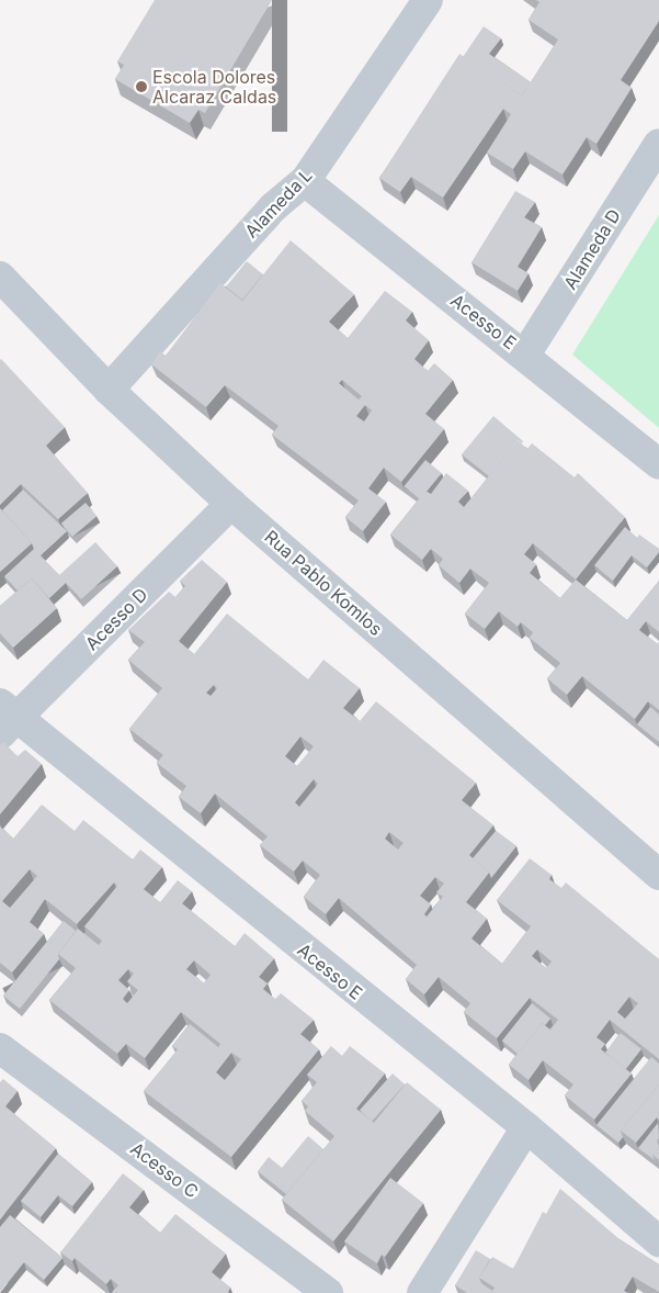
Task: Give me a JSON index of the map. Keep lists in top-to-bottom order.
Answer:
{
  "streets": {
    "street": [
      "Alameda L",
      "Alameda D",
      "Acesso E",
      "Rua Pablo Komlos",
      "Acesso D",
      "Acesso C"
    ]
  },
  "crossings": [
    ["Alameda L", "Acesso E"],
    ["Alameda L", "Rua Pablo Komlos"],
    ["Alameda D", "Acesso E"],
    ["Acesso E", "Acesso D"],
    ["Rua Pablo Komlos", "Acesso D"]
  ],
  "places": ["Escola Dolores Alcaraz Caldas"]
}
